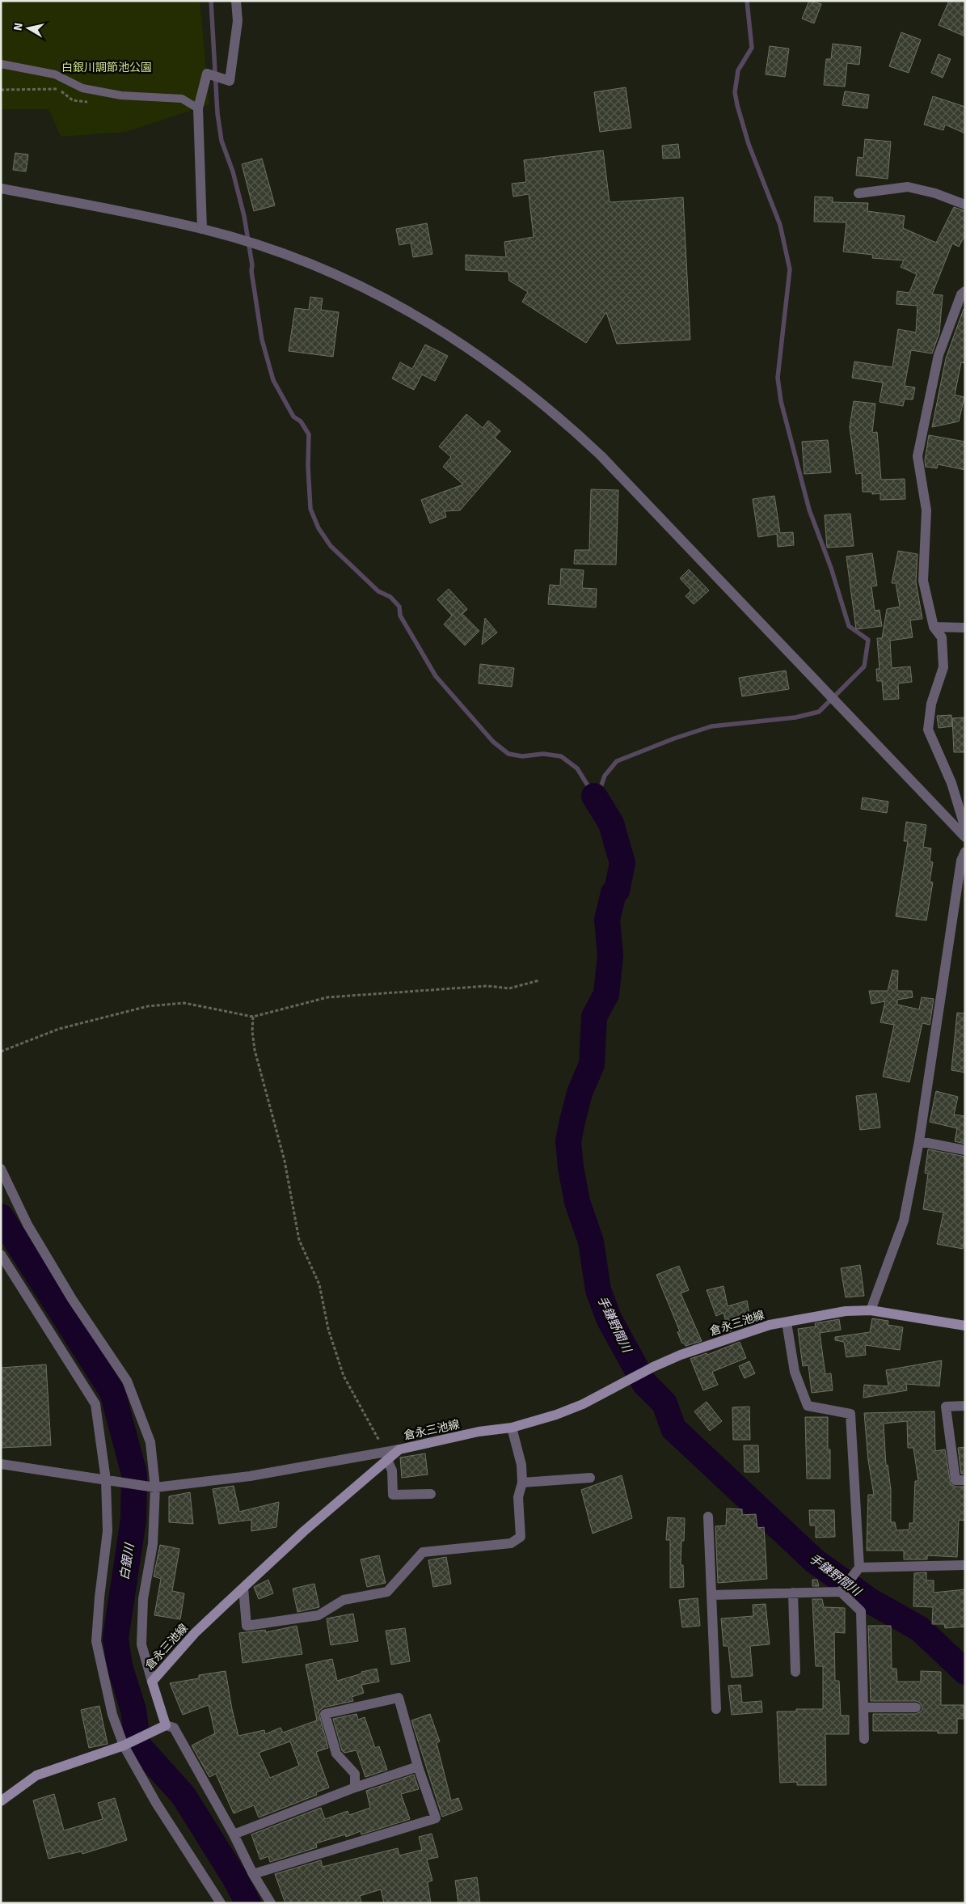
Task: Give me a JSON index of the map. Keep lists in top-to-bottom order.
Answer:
{
  "streets": {
    "main road": ["倉永三池線"]
  },
  "water": ["手鎌野間川", "白銀川"],
  "parks": ["白銀川調節池公園"],
  "north": "left"
}
